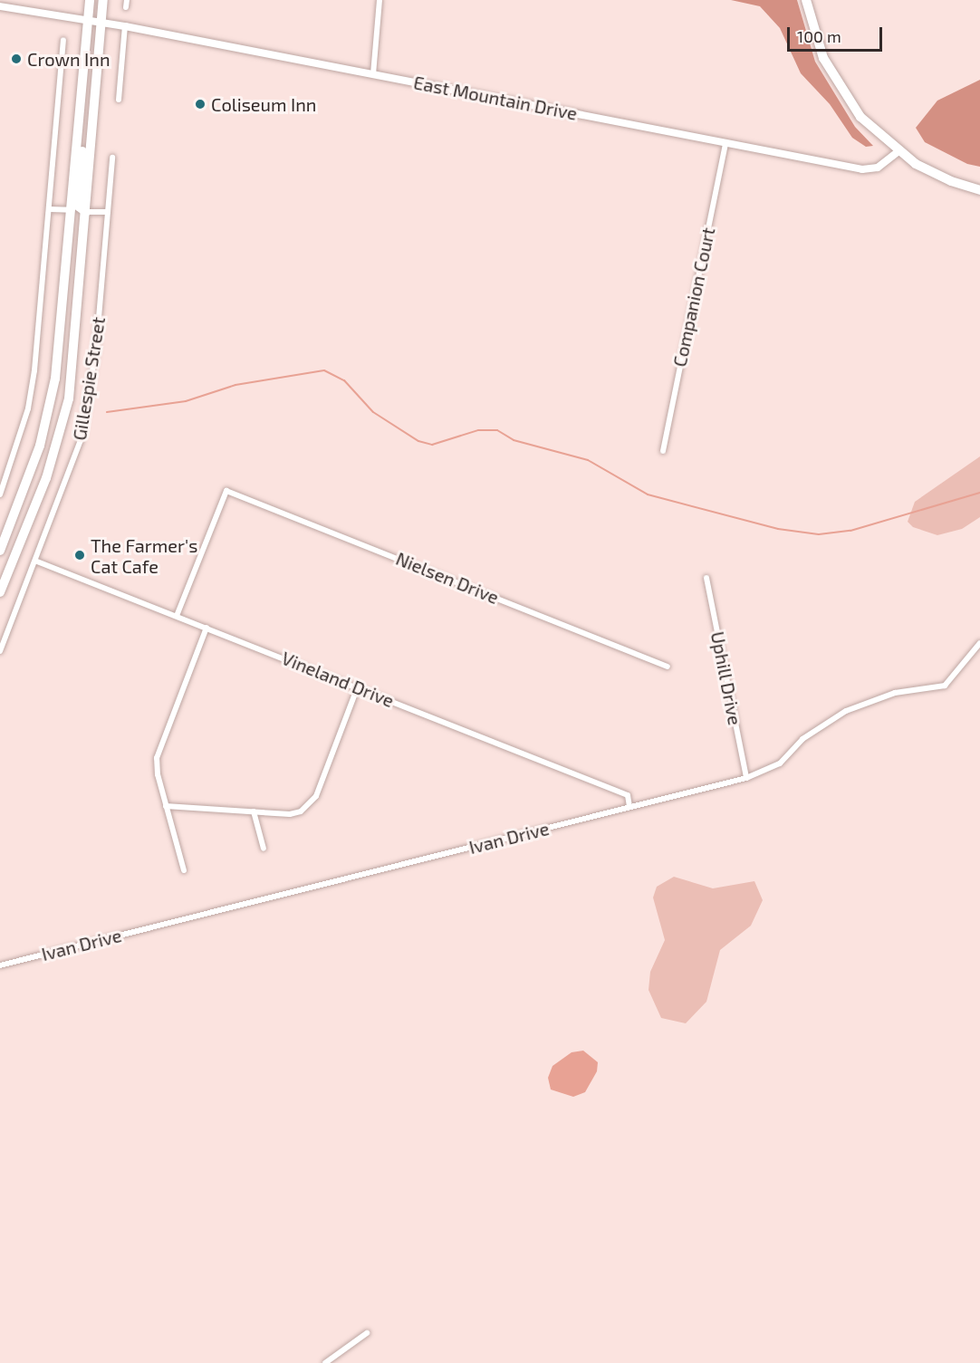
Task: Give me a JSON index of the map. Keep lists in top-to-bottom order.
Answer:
{
  "streets": {
    "street": [
      "East Mountain Drive",
      "Companion Court",
      "Gillespie Street",
      "Nielsen Drive",
      "Uphill Drive",
      "Vineland Drive",
      "Ivan Drive"
    ]
  },
  "crossings": [
    ["East Mountain Drive", "Companion Court"],
    ["Gillespie Street", "Vineland Drive"],
    ["Nielsen Drive", "Vineland Drive"],
    ["Uphill Drive", "Ivan Drive"],
    ["Vineland Drive", "Ivan Drive"]
  ],
  "places": ["Crown Inn", "Coliseum Inn", "The Farmer's Cat Cafe"],
  "scale_bar": "100 m"
}
